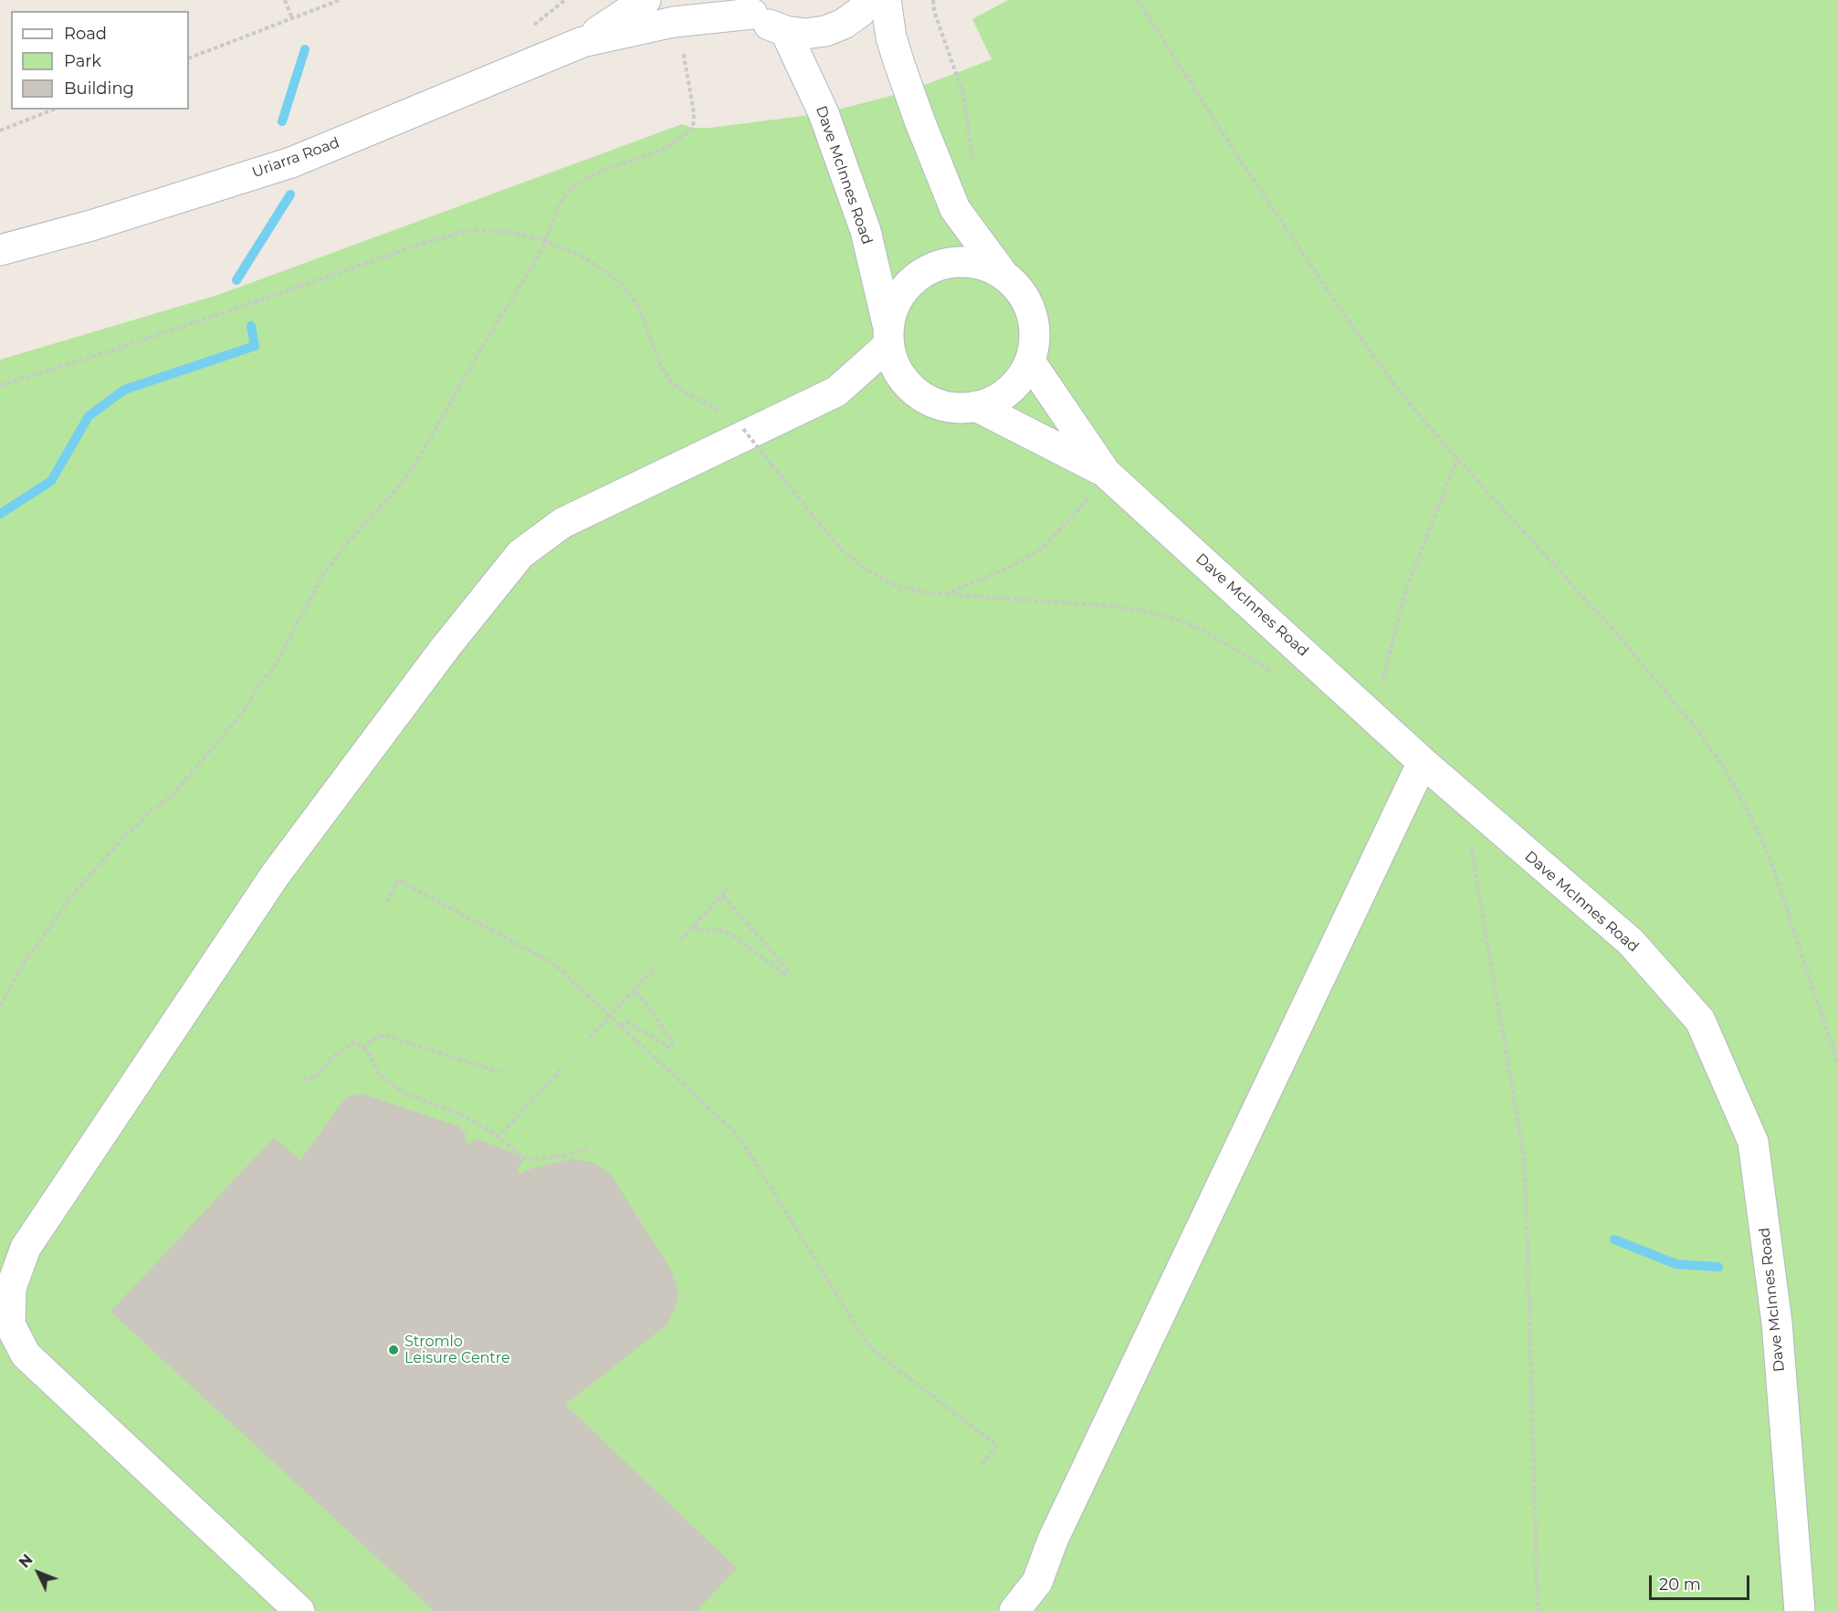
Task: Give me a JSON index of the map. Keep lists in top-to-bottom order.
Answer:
{
  "streets": {
    "street": ["Uriarra Road", "Dave McInnes Road"]
  },
  "places": ["Stromlo Leisure Centre"],
  "legend": ["Road", "Park", "Building"],
  "scale_bar": "20 m",
  "north": "top left"
}
